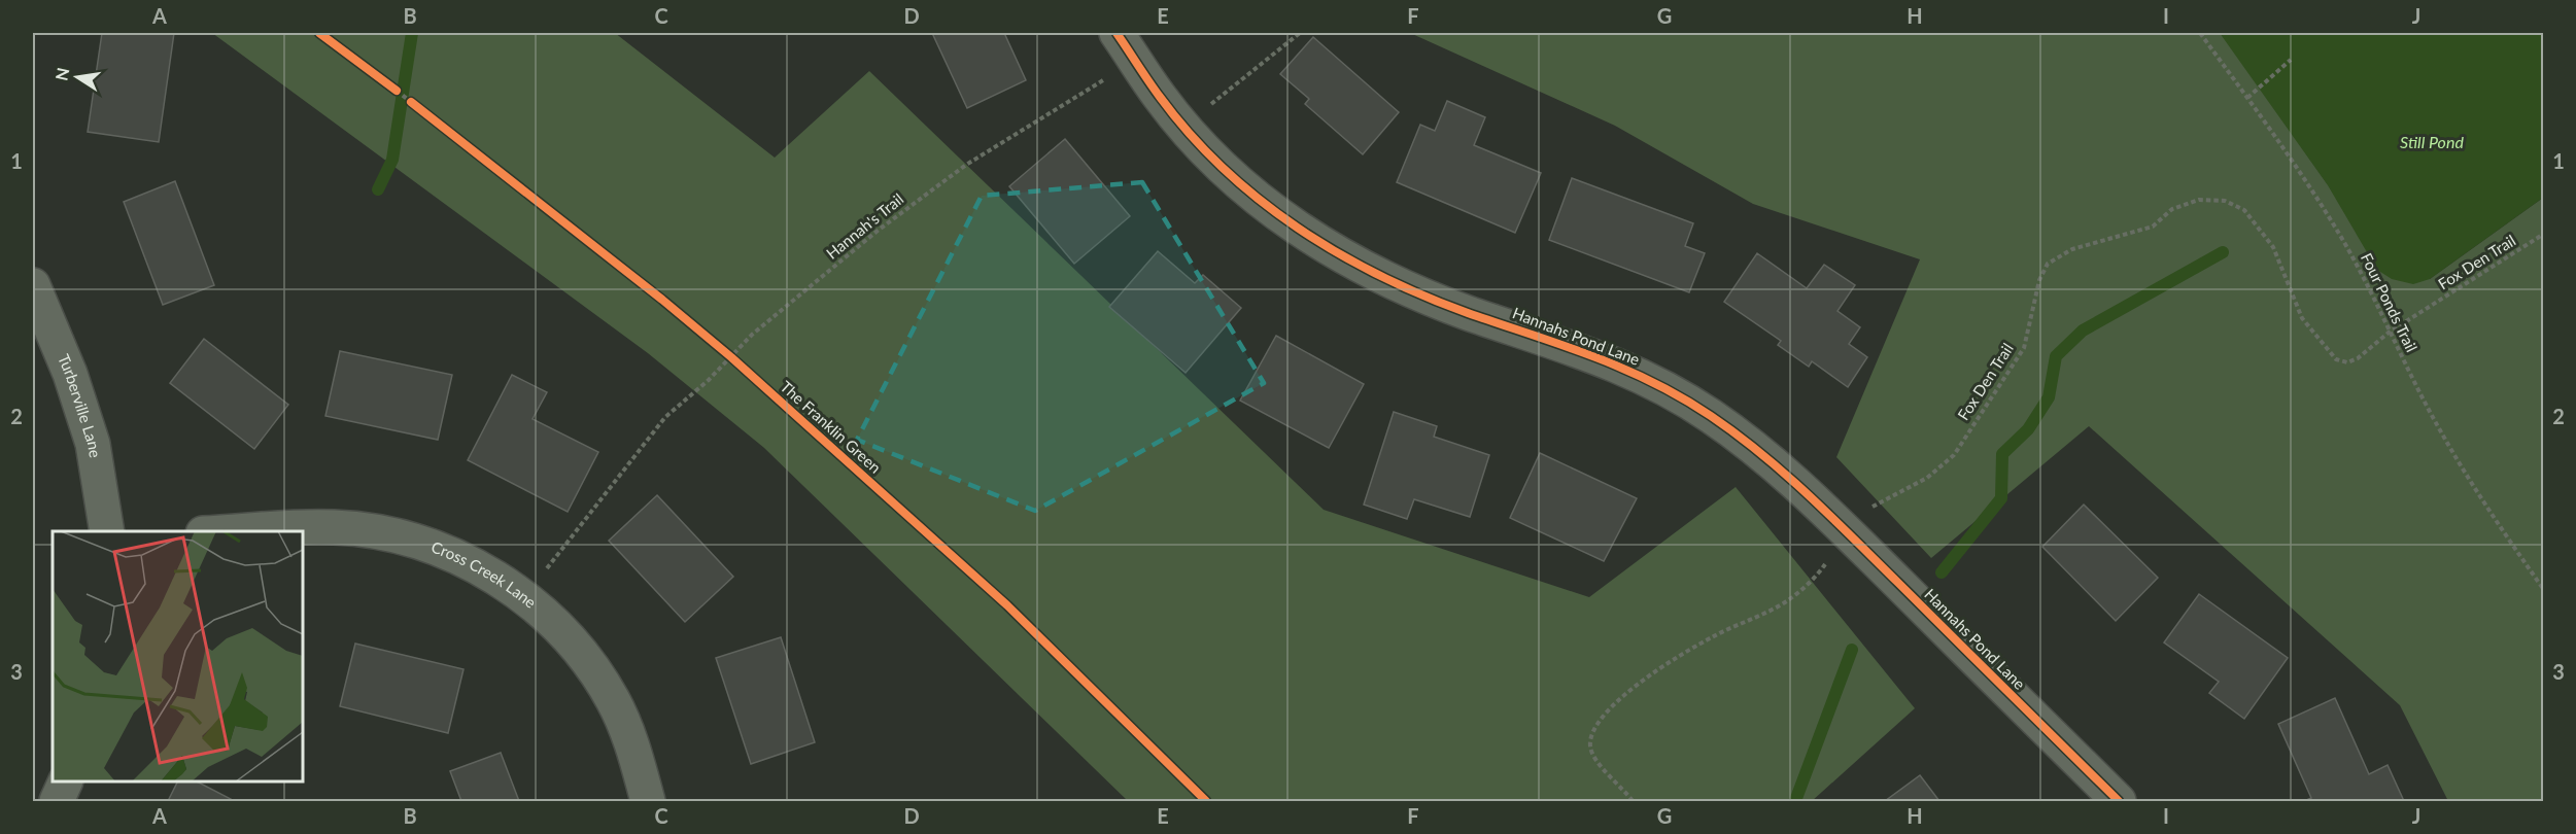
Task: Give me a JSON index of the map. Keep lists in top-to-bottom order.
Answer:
{
  "streets": {
    "street": ["Hannahs Pond Lane", "Turberville Lane", "Cross Creek Lane"],
    "path": ["Hannah's Trail", "Fox Den Trail", "Four Ponds Trail"],
    "cycle path": ["The Franklin Green"]
  },
  "crossings": [
    ["Hannah's Trail", "Cross Creek Lane"],
    ["Fox Den Trail", "Four Ponds Trail"],
    ["Fox Den Trail", "Hannahs Pond Lane"]
  ],
  "water": ["Still Pond"],
  "north": "left",
  "grid": {
    "columns": [
      "A",
      "B",
      "C",
      "D",
      "E",
      "F",
      "G",
      "H",
      "I",
      "J"
    ],
    "rows": ["1", "2", "3"]
  }
}
